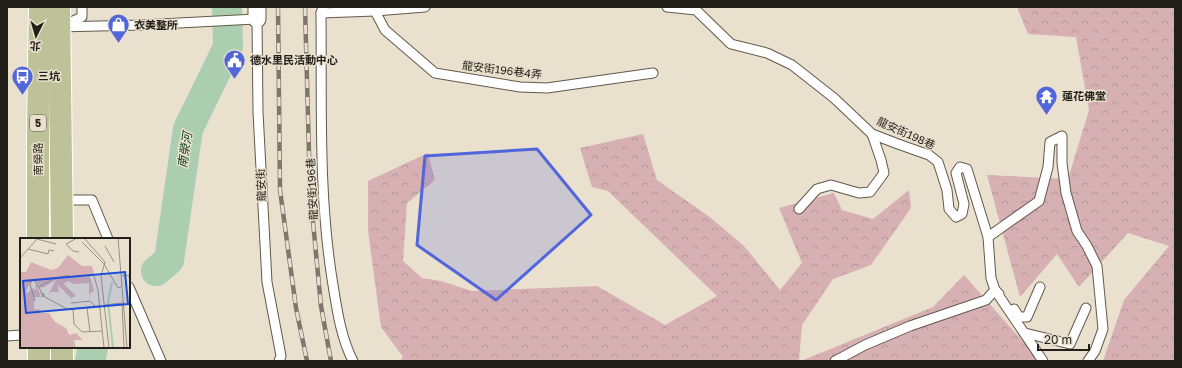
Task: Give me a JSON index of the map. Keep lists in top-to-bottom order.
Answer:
{
  "streets": {
    "main road": ["5", "南榮路"],
    "lane": [
      "龍安街196巷4弄",
      "龍安街198巷",
      "龍安街",
      "龍安街196巷"
    ]
  },
  "water": ["南榮河"],
  "places": {
    "shop": ["衣美整所"],
    "public building": ["德水里民活動中心"],
    "bus stop": ["三坑"],
    "temple": ["蓮花佛堂"]
  },
  "scale_bar": "20 m",
  "north": "bottom"
}
